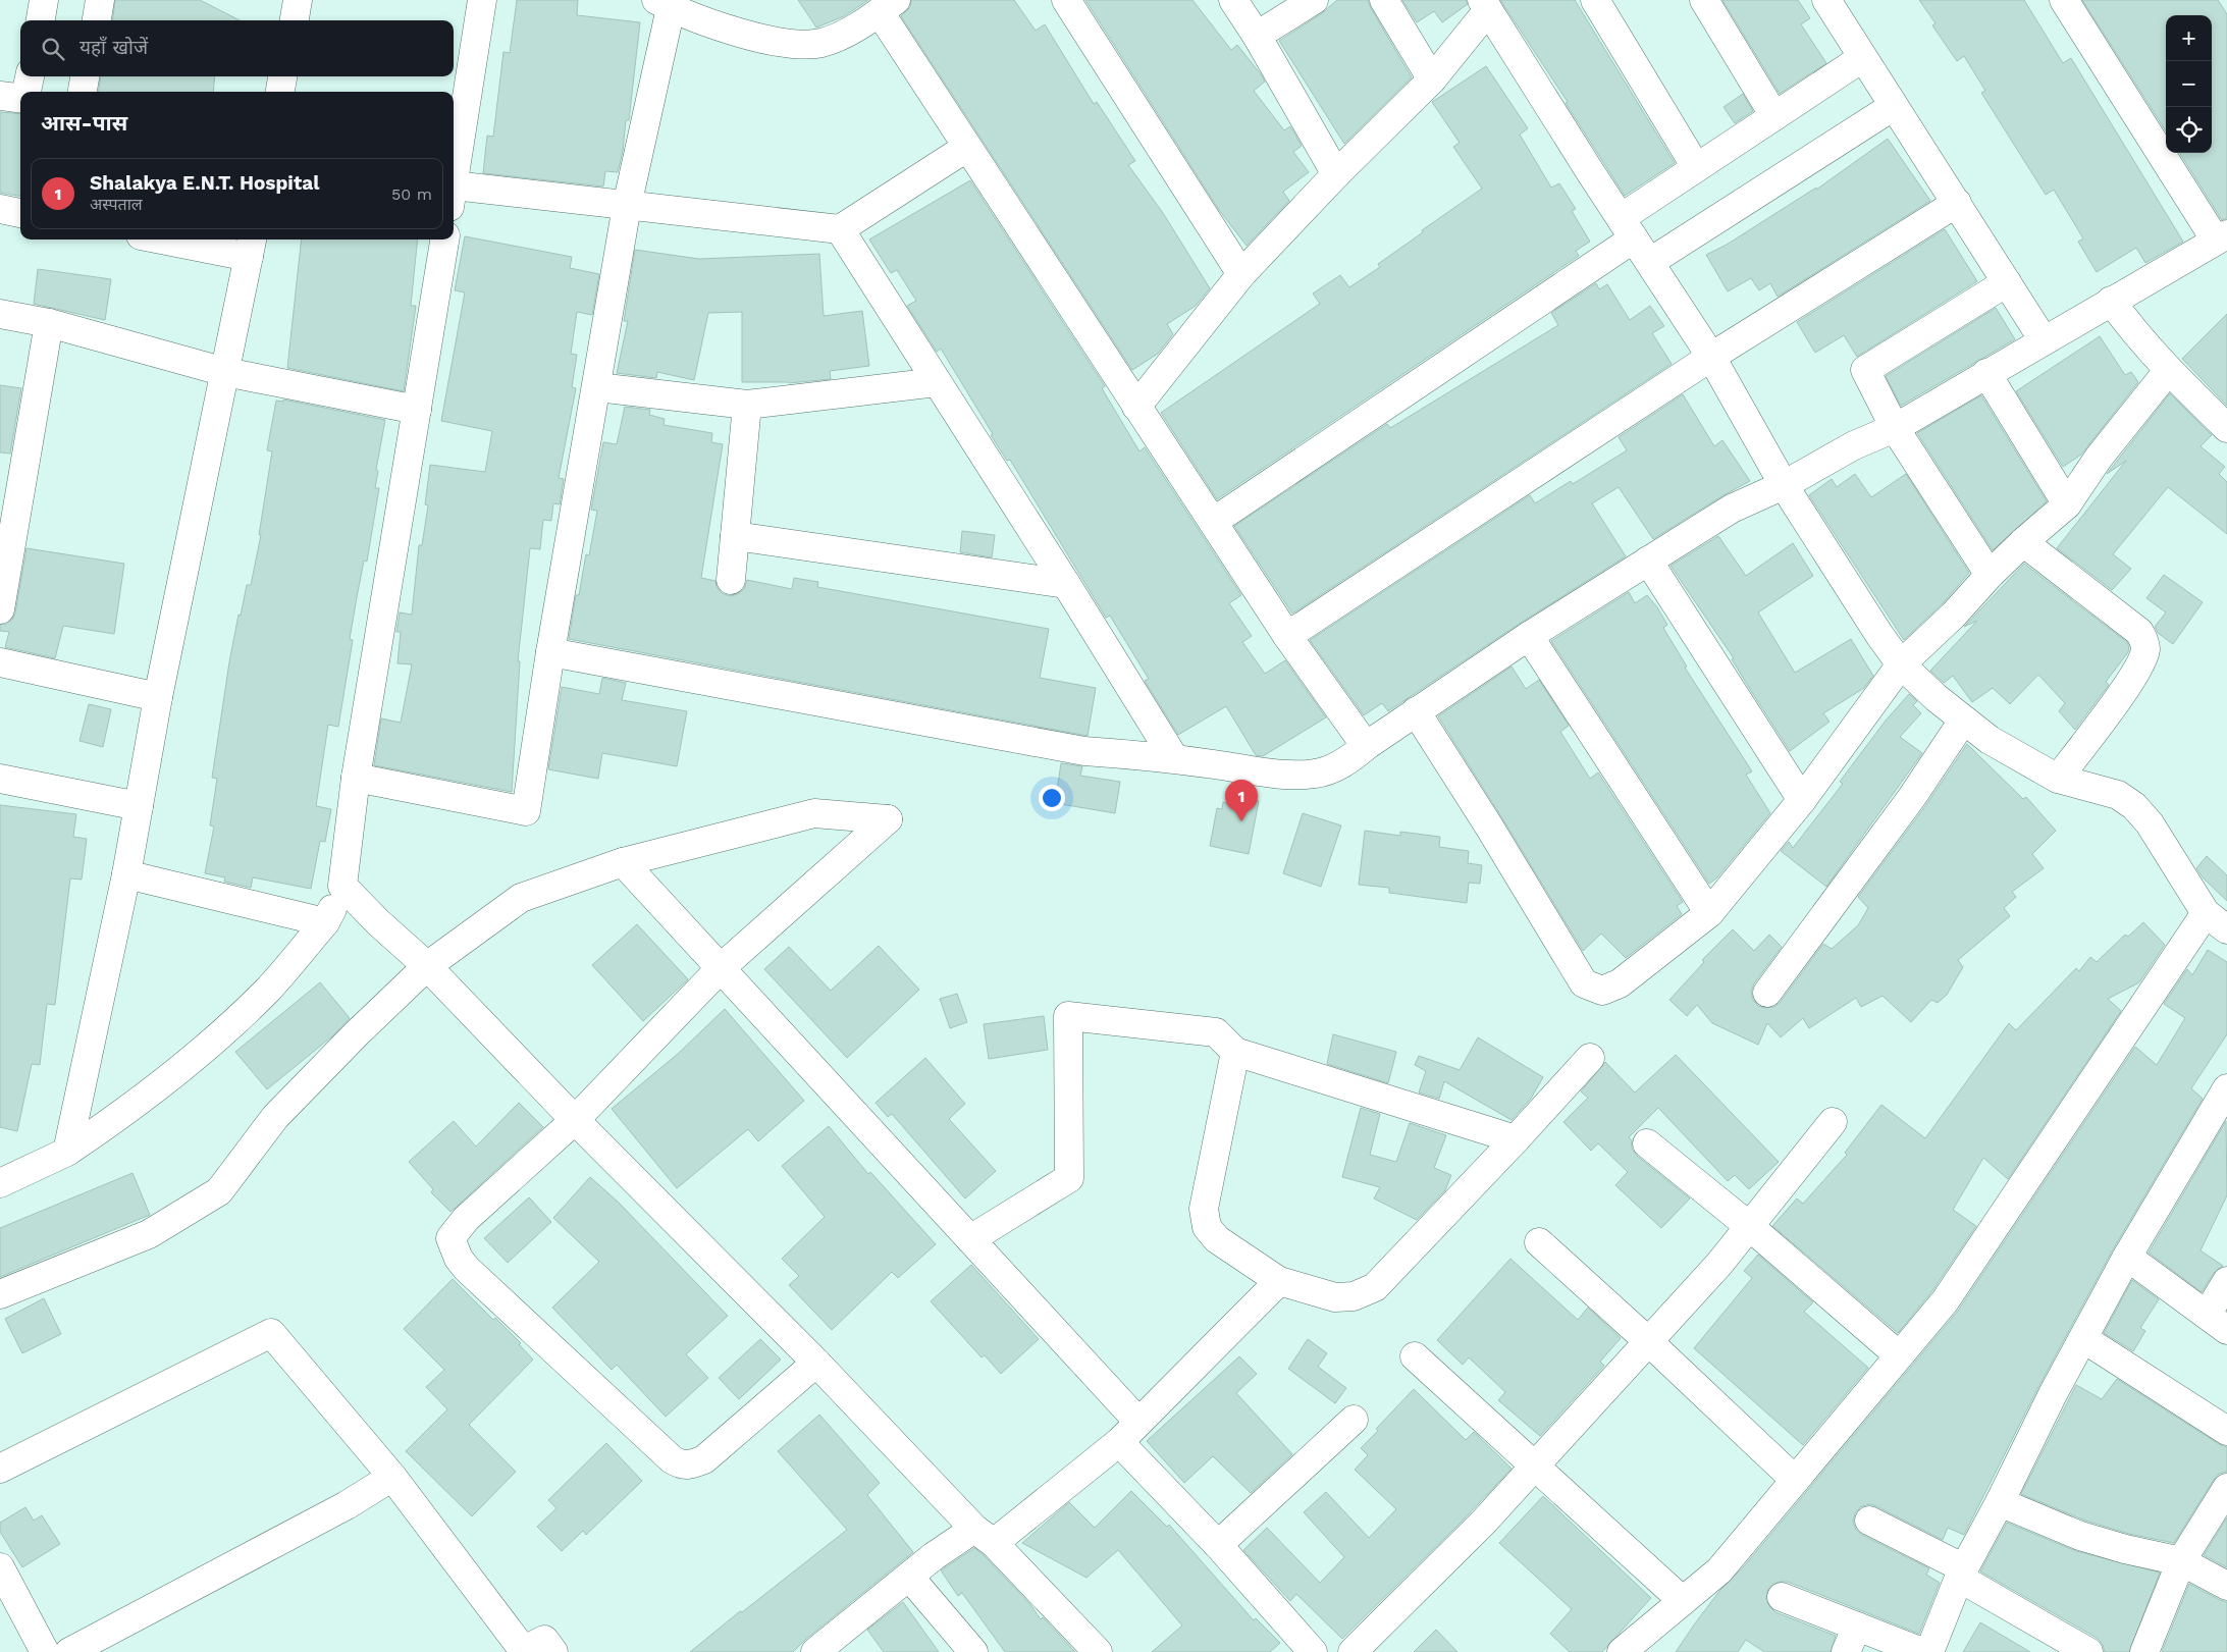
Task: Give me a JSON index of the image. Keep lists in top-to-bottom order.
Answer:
{
  "page": {
    "map_buttons": ["+", "−"],
    "search": "यहाँ खोजें",
    "heading": "आस-पास",
    "list": [
      {
        "mark": "1",
        "name": "Shalakya E.N.T. Hospital",
        "note": "अस्पताल",
        "value": "50 m"
      }
    ],
    "pins": "1"
  }
}
